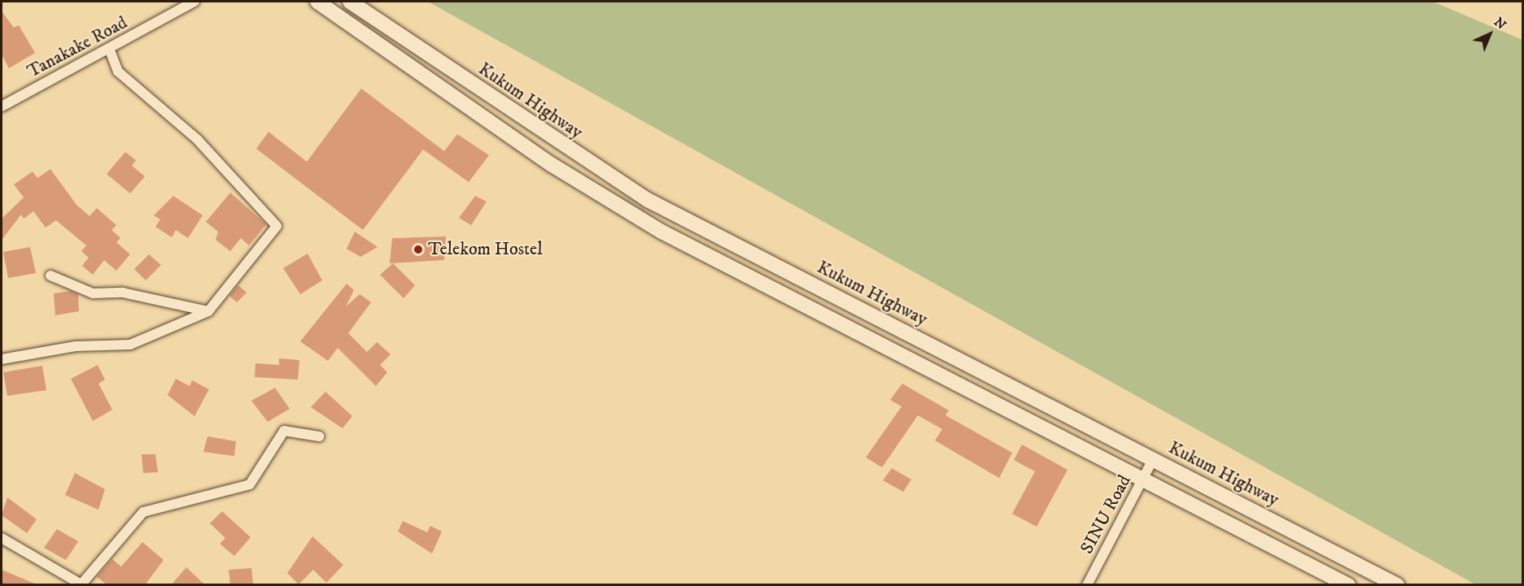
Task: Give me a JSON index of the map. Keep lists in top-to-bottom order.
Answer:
{
  "streets": {
    "main road": ["Kukum Highway"],
    "street": ["Tanakake Road", "SINU Road"]
  },
  "crossings": [
    ["Kukum Highway", "SINU Road"]
  ],
  "places": ["Telekom Hostel"],
  "north": "top right"
}
